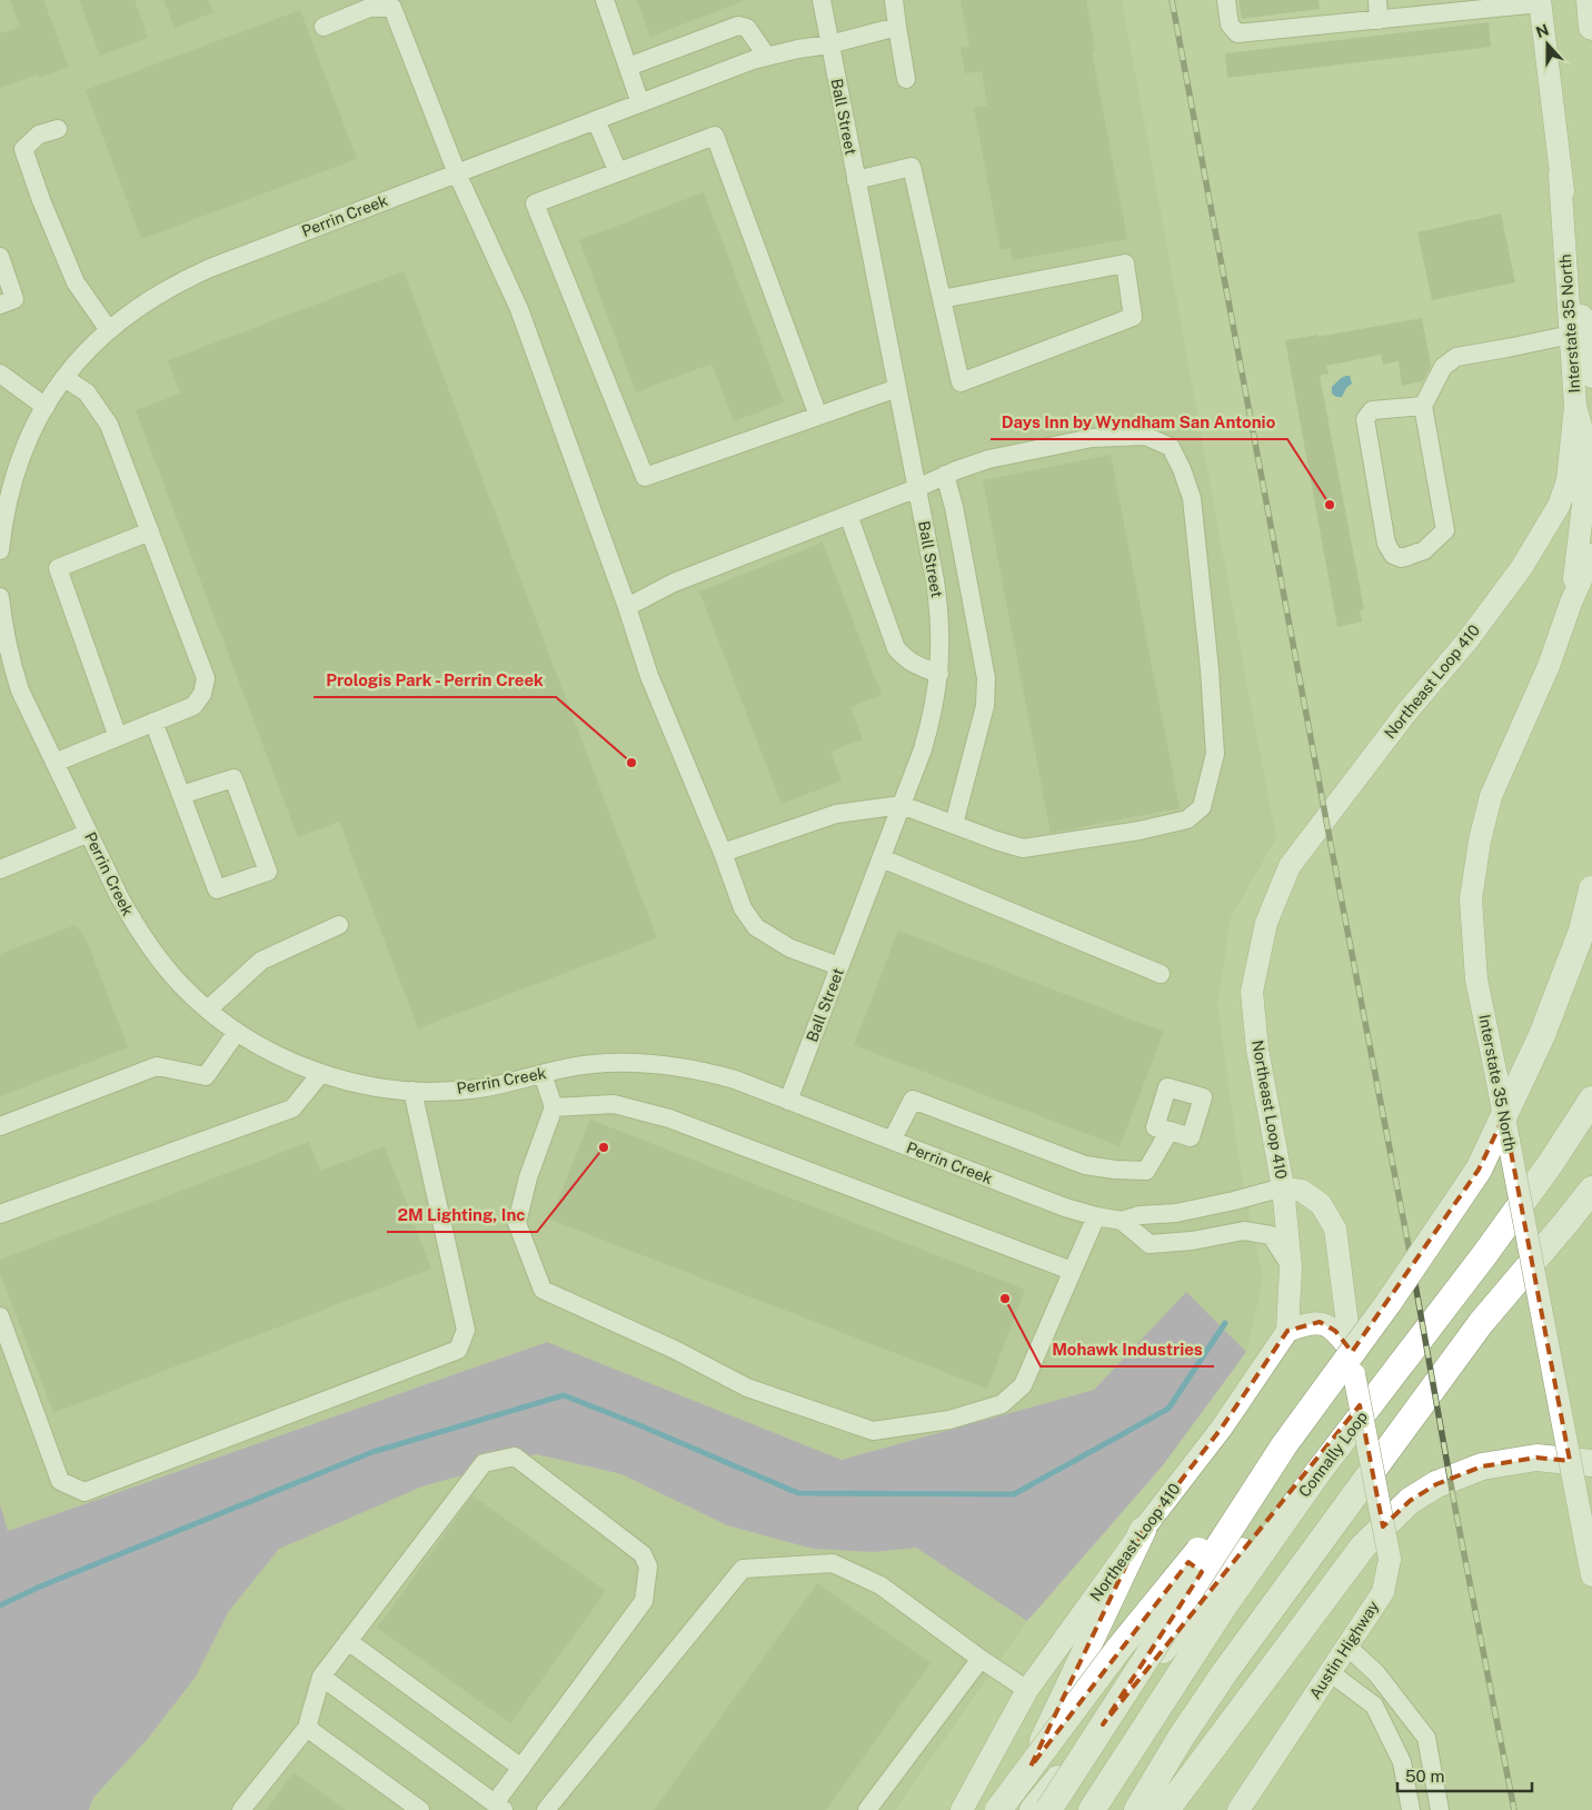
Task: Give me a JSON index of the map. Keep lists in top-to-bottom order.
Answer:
{
  "streets": {
    "highway": ["Connally Loop"],
    "main road": ["Interstate 35 North", "Northeast Loop 410", "Austin Highway"],
    "street": ["Ball Street", "Perrin Creek"]
  },
  "crossings": [
    ["Ball Street", "Perrin Creek"],
    ["Perrin Creek", "Northeast Loop 410"],
    ["Perrin Creek", "Austin Highway"],
    ["Interstate 35 North", "Northeast Loop 410"],
    ["Northeast Loop 410", "Austin Highway"]
  ],
  "places": [
    "Days Inn by Wyndham San Antonio",
    "Prologis Park - Perrin Creek",
    "2M Lighting, Inc",
    "Mohawk Industries"
  ],
  "scale_bar": "50 m",
  "north": "top"
}
